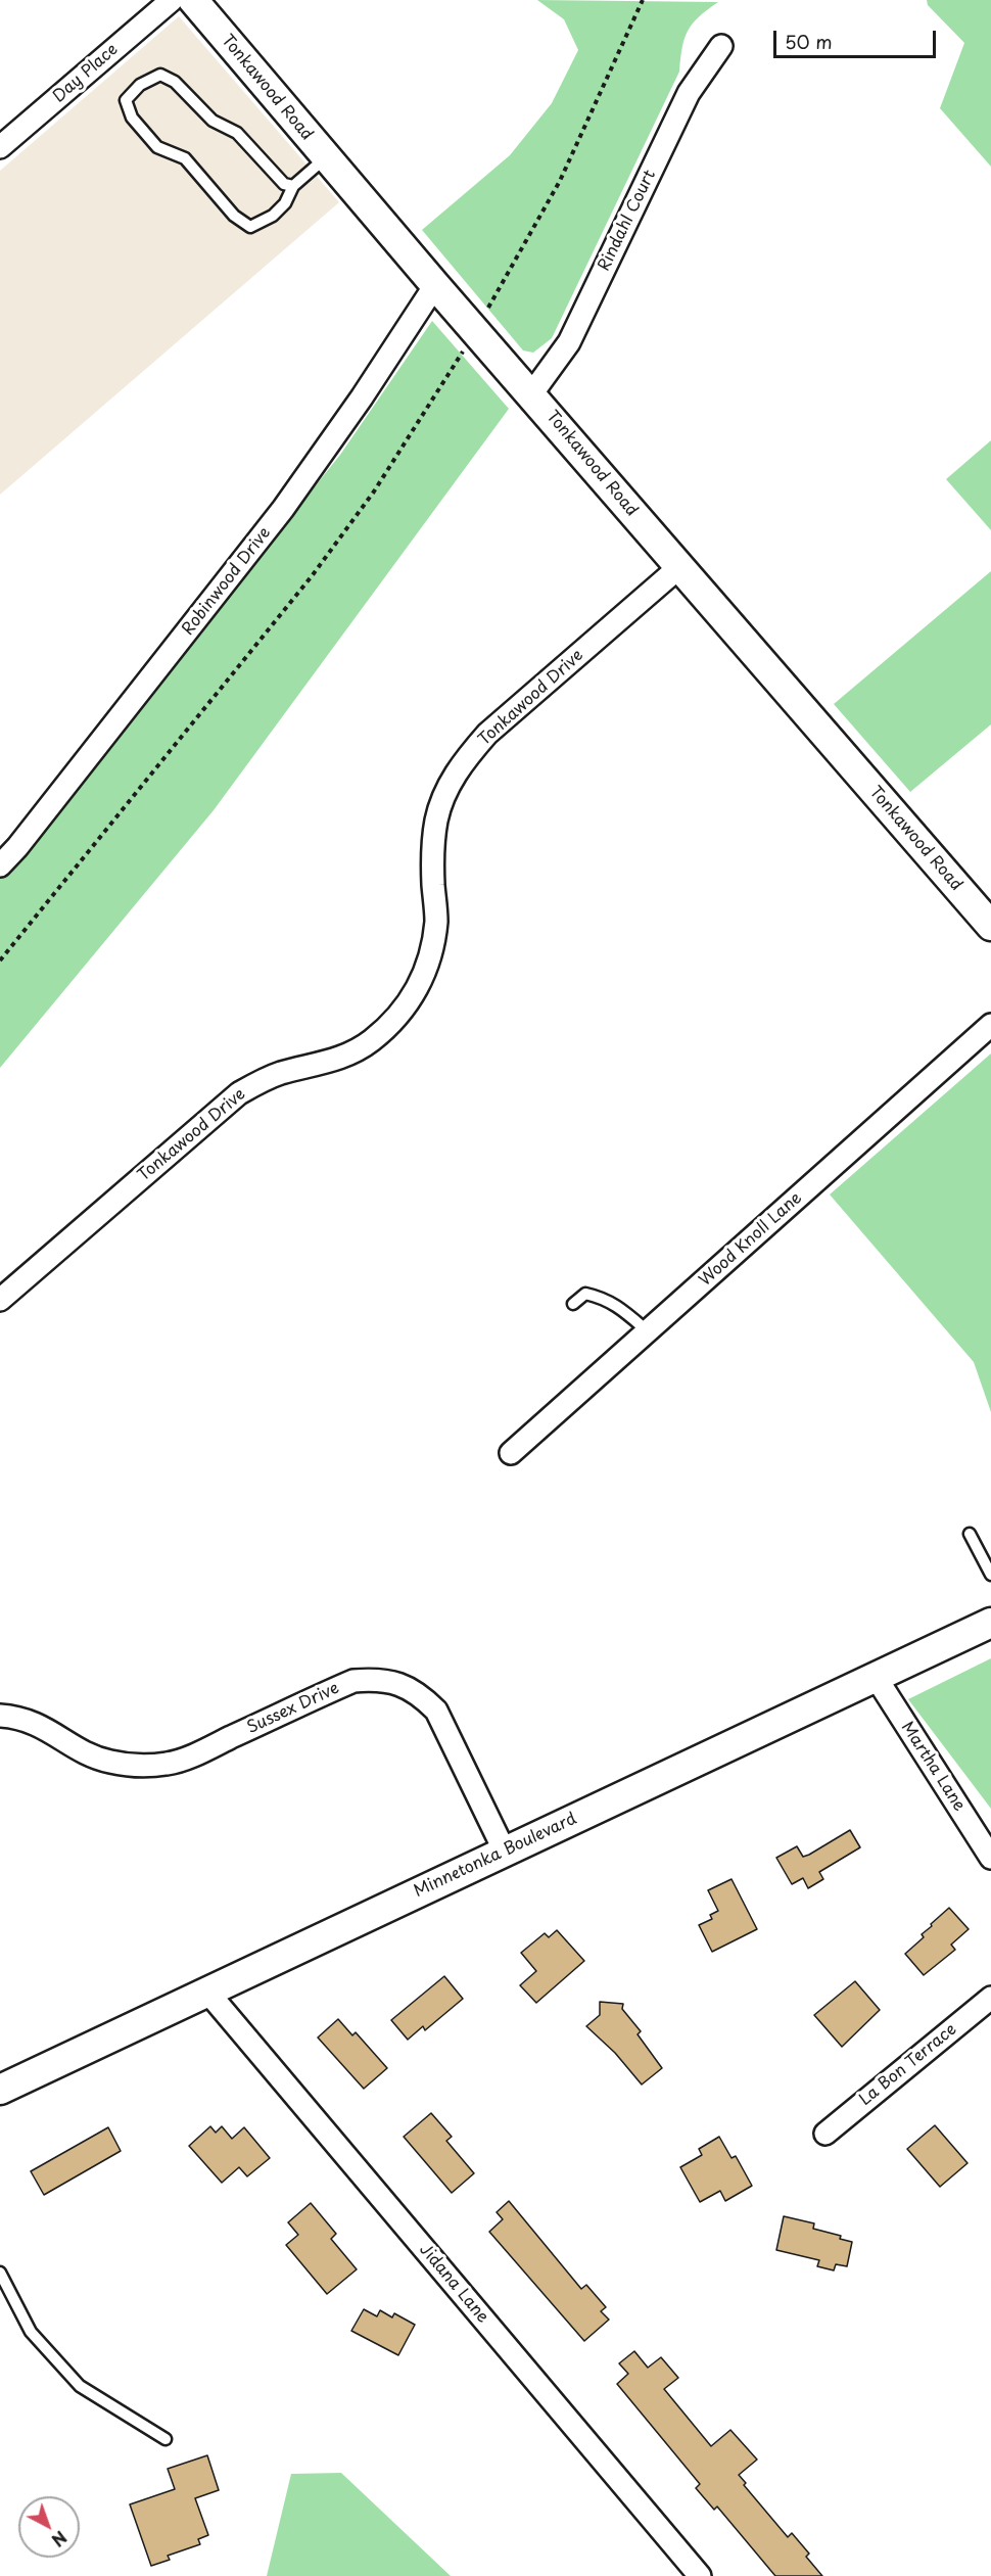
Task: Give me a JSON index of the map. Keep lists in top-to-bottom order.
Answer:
{
  "streets": {
    "street": [
      "Day Place",
      "Tonkawood Road",
      "Rindahl Court",
      "Robinwood Drive",
      "Tonkawood Drive",
      "Wood Knoll Lane",
      "Sussex Drive",
      "Martha Lane",
      "Minnetonka Boulevard",
      "La Bon Terrace",
      "Jidana Lane"
    ]
  },
  "crossings": [
    ["Tonkawood Road", "Rindahl Court"],
    ["Tonkawood Road", "Robinwood Drive"],
    ["Tonkawood Road", "Tonkawood Drive"],
    ["Sussex Drive", "Minnetonka Boulevard"],
    ["Martha Lane", "Minnetonka Boulevard"],
    ["Minnetonka Boulevard", "Jidana Lane"]
  ],
  "scale_bar": "50 m",
  "north": "bottom right"
}
